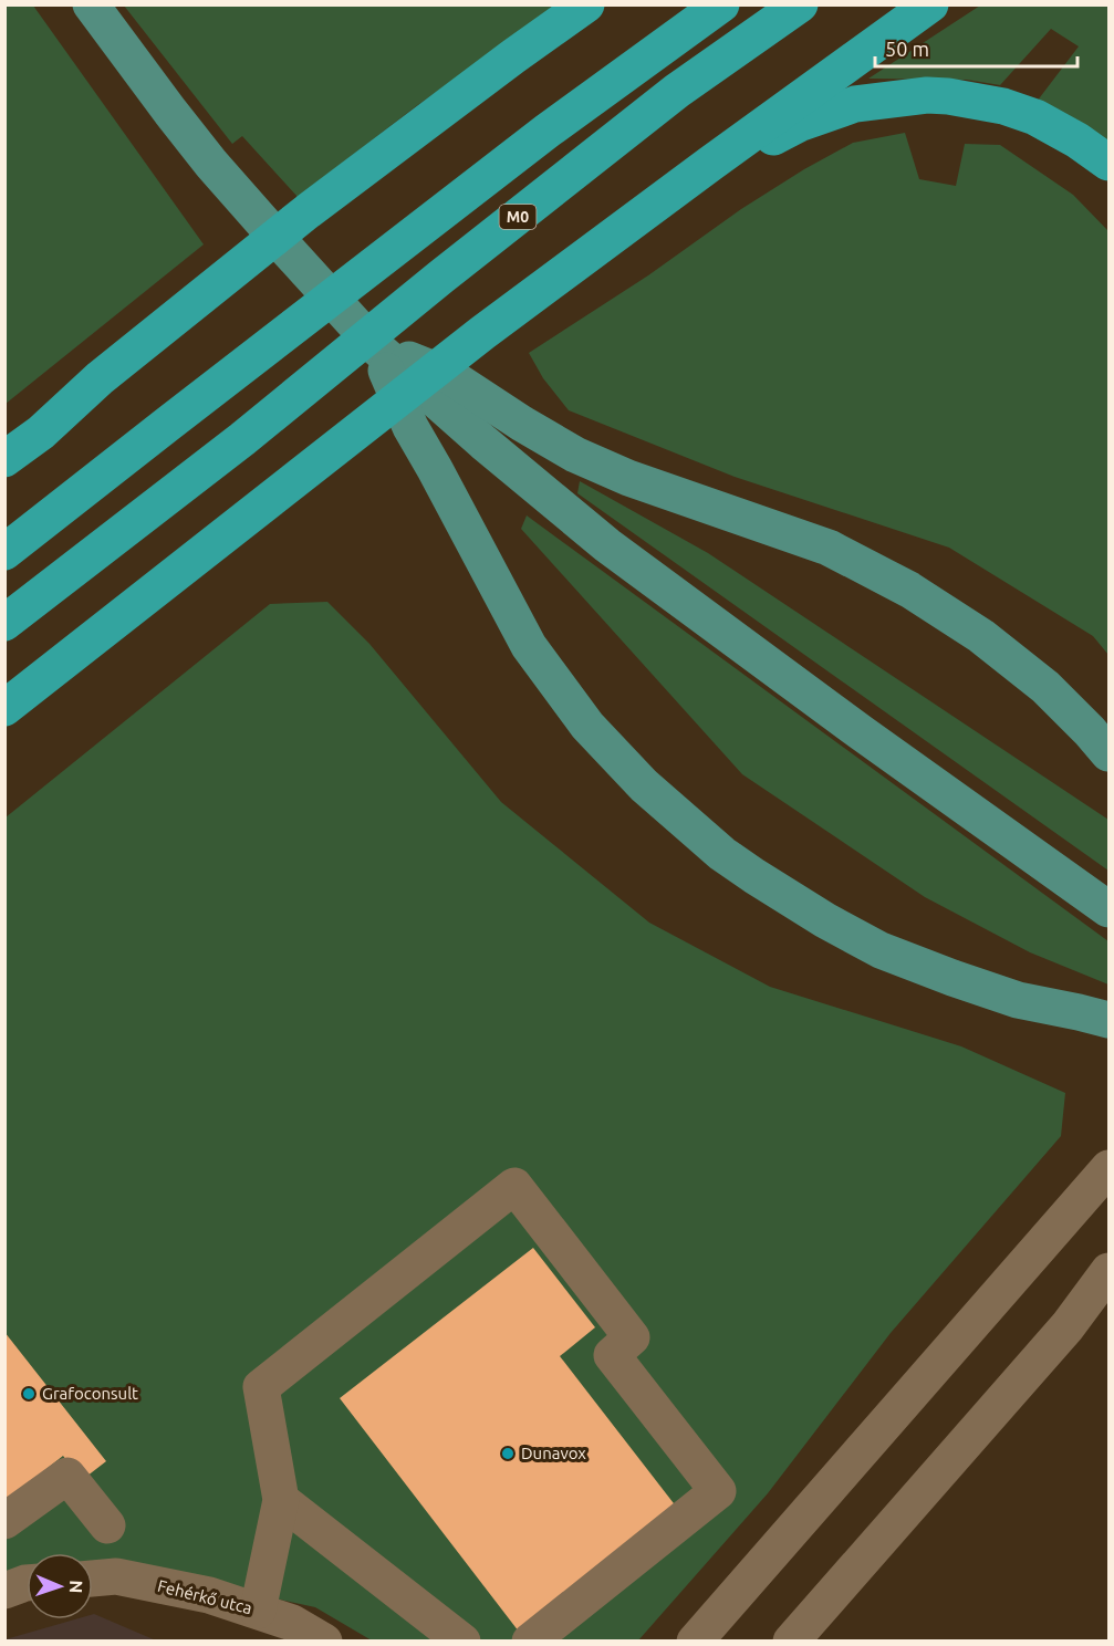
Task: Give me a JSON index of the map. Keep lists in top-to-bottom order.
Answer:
{
  "streets": {
    "highway": ["M0"],
    "street": ["Fehérkő utca"]
  },
  "places": ["Grafoconsult", "Dunavox"],
  "scale_bar": "50 m",
  "north": "right"
}
